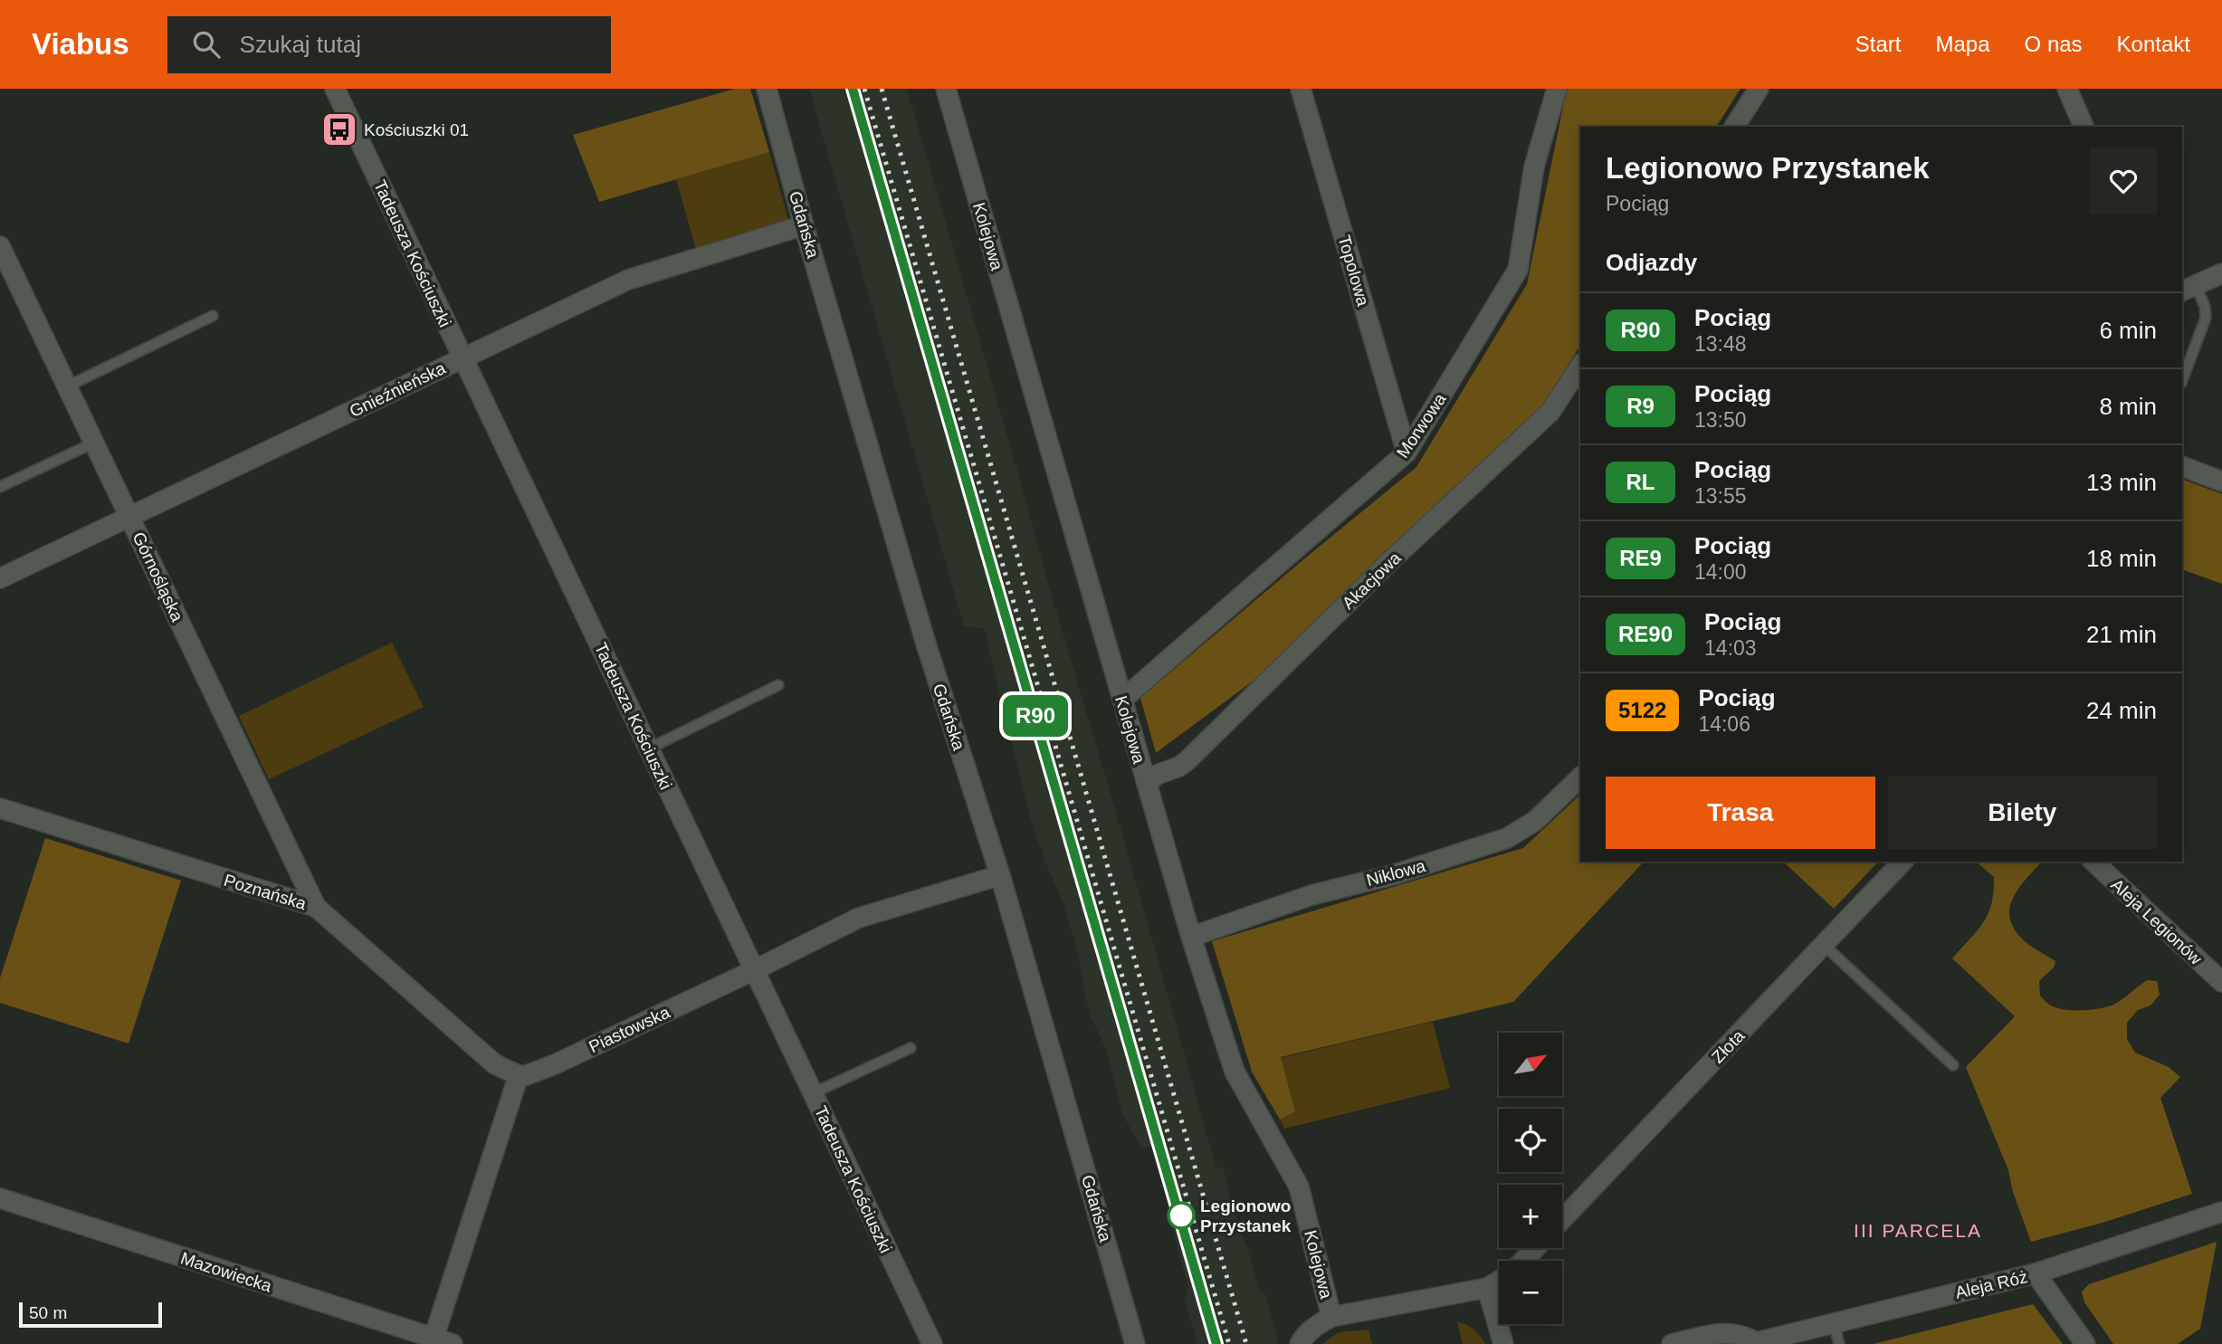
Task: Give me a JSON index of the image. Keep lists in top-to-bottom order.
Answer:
{
  "streets": {
    "street": [
      "Gdańska",
      "Kolejowa",
      "Tadeusza Kościuszki",
      "Topolowa",
      "Gnieźnieńska",
      "Morwowa",
      "Górnośląska",
      "Akacjowa",
      "Niklowa",
      "Poznańska",
      "Aleja Legionów",
      "Piastowska",
      "Złota",
      "Mazowiecka",
      "Aleja Róż"
    ]
  },
  "crossings": [
    ["Gdańska", "Gnieźnieńska"],
    ["Gdańska", "Piastowska"],
    ["Kolejowa", "Morwowa"],
    ["Kolejowa", "Akacjowa"],
    ["Kolejowa", "Niklowa"],
    ["Tadeusza Kościuszki", "Gnieźnieńska"],
    ["Tadeusza Kościuszki", "Piastowska"],
    ["Topolowa", "Morwowa"],
    ["Gnieźnieńska", "Górnośląska"],
    ["Górnośląska", "Poznańska"],
    ["Poznańska", "Piastowska"]
  ],
  "districts": ["III PARCELA"],
  "places": {
    "bus stop": ["Kościuszki 01"],
    "other": ["Legionowo Przystanek"]
  },
  "scale_bar": "50 m",
  "north": "top right",
  "page": {
    "header": "Viabus",
    "search": "Szukaj tutaj",
    "nav": [
      "Start",
      "Mapa",
      "O nas",
      "Kontakt"
    ],
    "on_map": "R90",
    "heading": [
      ["Legionowo Przystanek", "Pociąg"],
      "Odjazdy"
    ],
    "list": [
      {
        "mark": "R90",
        "name": "Pociąg",
        "note": "13:48",
        "value": "6 min"
      },
      {
        "mark": "R9",
        "name": "Pociąg",
        "note": "13:50",
        "value": "8 min"
      },
      {
        "mark": "RL",
        "name": "Pociąg",
        "note": "13:55",
        "value": "13 min"
      },
      {
        "mark": "RE9",
        "name": "Pociąg",
        "note": "14:00",
        "value": "18 min"
      },
      {
        "mark": "RE90",
        "name": "Pociąg",
        "note": "14:03",
        "value": "21 min"
      },
      {
        "mark": "5122",
        "name": "Pociąg",
        "note": "14:06",
        "value": "24 min"
      }
    ],
    "buttons": ["Trasa", "Bilety"],
    "map_buttons": ["+", "−"],
    "scale": "50 m"
  }
}
